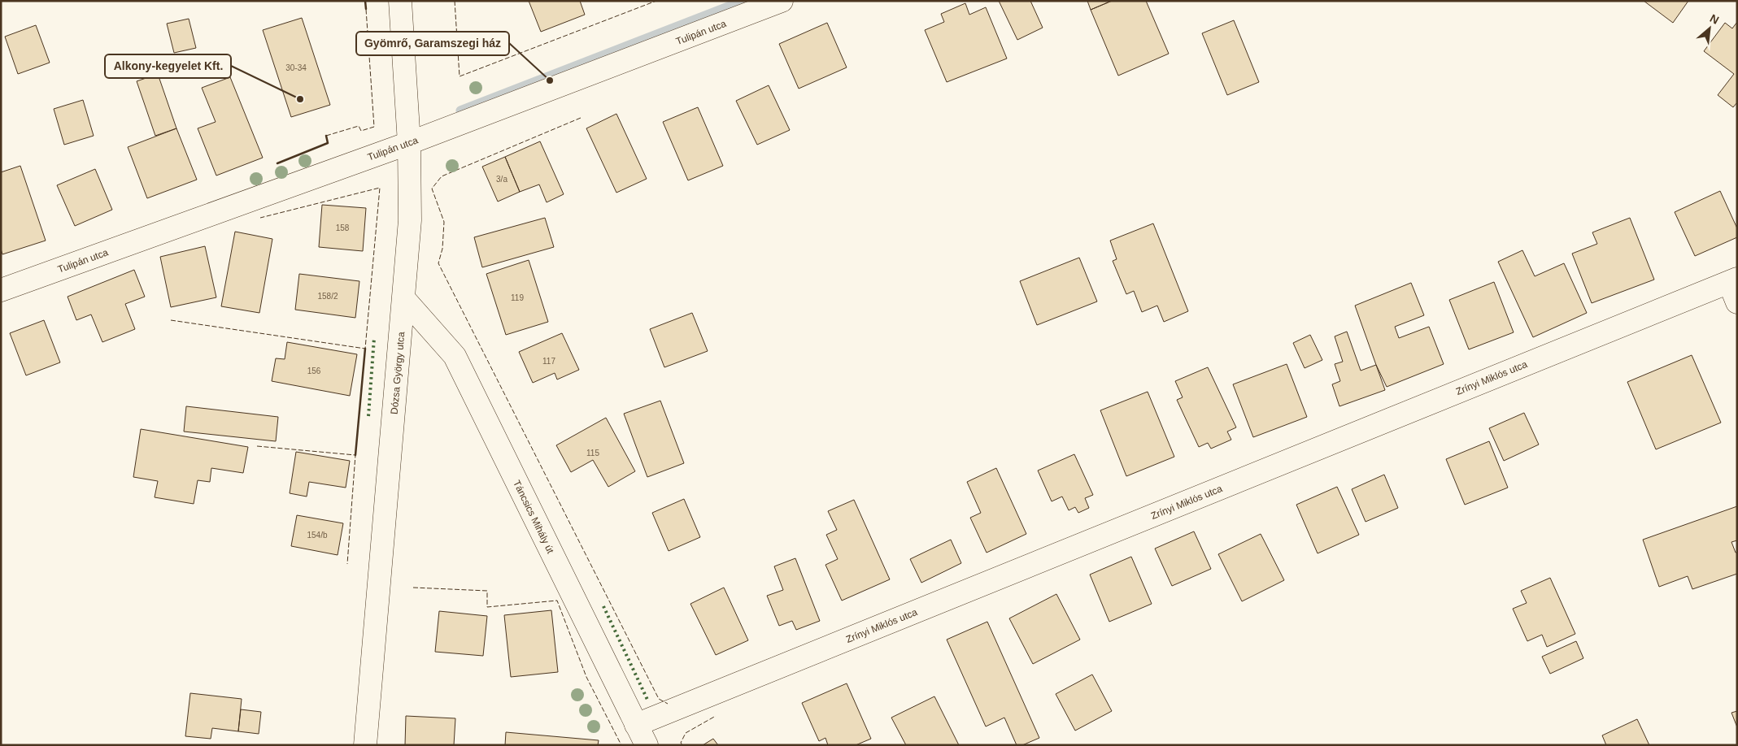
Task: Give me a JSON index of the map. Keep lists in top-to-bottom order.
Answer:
{
  "streets": {
    "street": [
      "Tulipán utca",
      "Dózsa György utca",
      "Zrínyi Miklós utca",
      "Táncsics Mihály út"
    ]
  },
  "crossings": [
    ["Tulipán utca", "Dózsa György utca"],
    ["Dózsa György utca", "Táncsics Mihály út"],
    ["Zrínyi Miklós utca", "Táncsics Mihály út"]
  ],
  "places": ["Gyömrő, Garamszegi ház", "Alkony-kegyelet Kft."],
  "house_numbers": [
    "30-34",
    "3/a",
    "158",
    "158/2",
    "119",
    "117",
    "156",
    "115",
    "154/b"
  ],
  "north": "top right"
}
